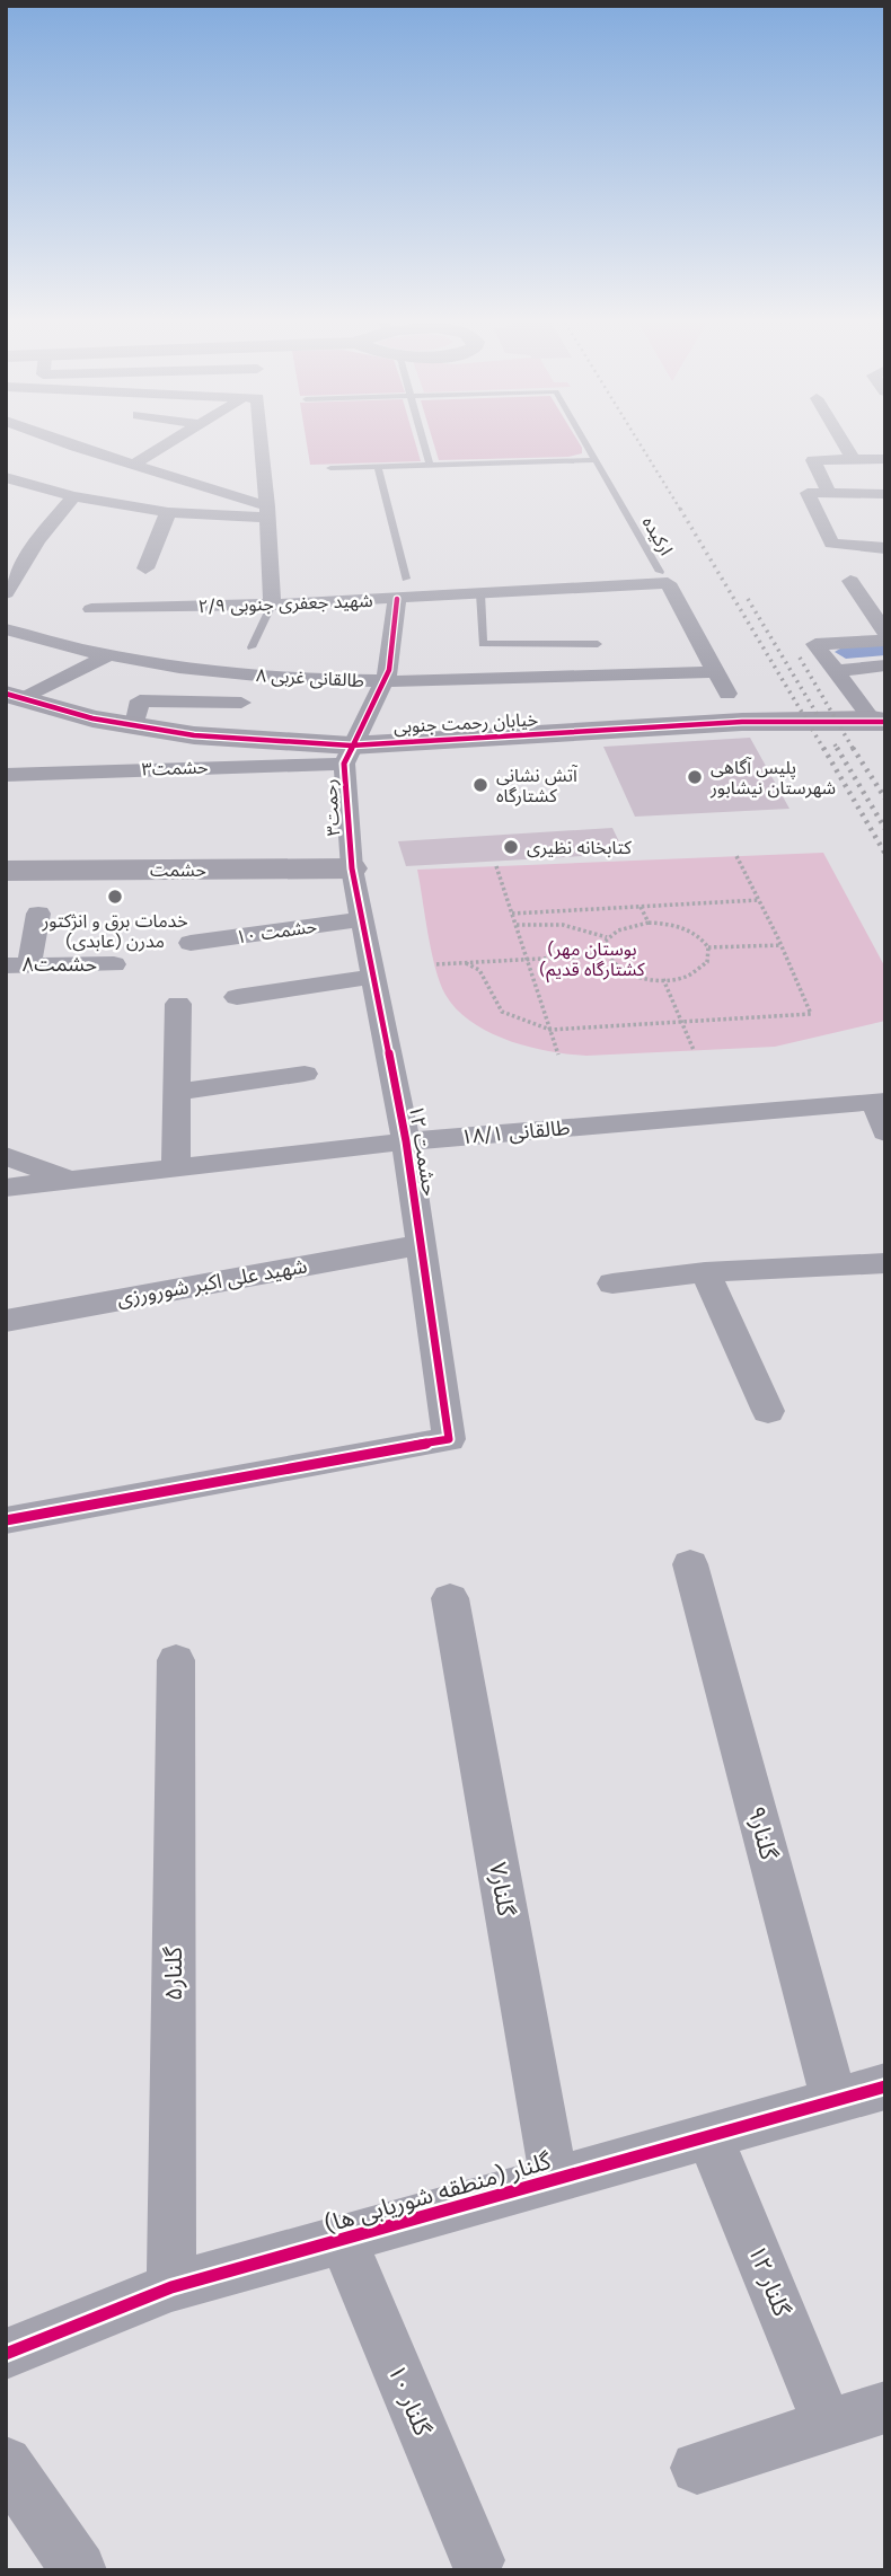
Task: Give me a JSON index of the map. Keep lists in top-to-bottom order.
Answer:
{
  "streets": {
    "street": [
      "شهید جعفری جنوبی ۲/۹",
      "طالقانی غربی ۸",
      "خیابان رحمت جنوبی",
      "حشمت۳",
      "رحمت۳",
      "حشمت",
      "حشمت ۱۰",
      "حشمت۸",
      "طالقانی ۱۸/۱",
      "حشمت ۱۲",
      "شهید علی اکبر شورورزی",
      "گلنار۹",
      "گلنار۷",
      "گلنار۵",
      "گلنار (منطقه شوریابی ها)",
      "گلنار ۱۲",
      "گلنار ۱۰"
    ],
    "lane": ["ارکیده"]
  },
  "crossings": [
    ["ارکیده", "شهید جعفری جنوبی ۲/۹"],
    ["خیابان رحمت جنوبی", "حشمت۳"],
    ["خیابان رحمت جنوبی", "رحمت۳"],
    ["حشمت۳", "رحمت۳"],
    ["رحمت۳", "حشمت"],
    ["رحمت۳", "حشمت ۱۲"],
    ["حشمت", "حشمت ۱۲"],
    ["حشمت ۱۰", "حشمت ۱۲"],
    ["طالقانی ۱۸/۱", "حشمت ۱۲"],
    ["حشمت ۱۲", "شهید علی اکبر شورورزی"],
    ["گلنار۹", "گلنار (منطقه شوریابی ها)"],
    ["گلنار۷", "گلنار (منطقه شوریابی ها)"],
    ["گلنار۵", "گلنار (منطقه شوریابی ها)"],
    ["گلنار (منطقه شوریابی ها)", "گلنار ۱۲"],
    ["گلنار (منطقه شوریابی ها)", "گلنار ۱۰"]
  ],
  "parks": ["(بوستان مهر (کشتارگاه قدیم"],
  "places": [
    "پلیس آگاهی شهرستان نیشابور",
    "آتش نشانی کشتارگاه",
    "کتابخانه نظیری",
    "خدمات برق و انژکتور مدرن (عابدی)"
  ]
}
